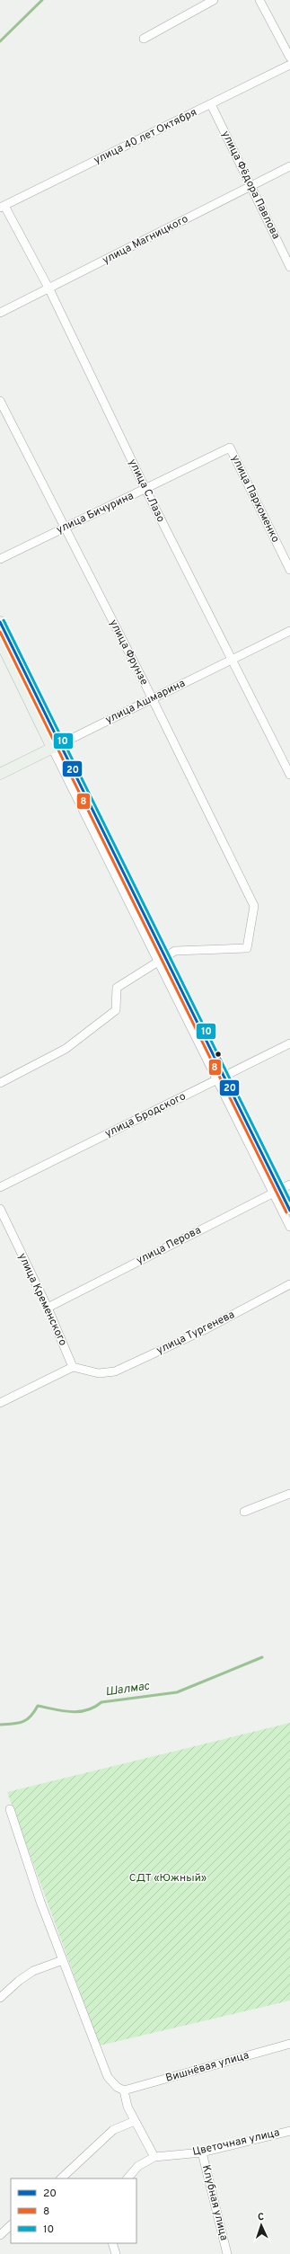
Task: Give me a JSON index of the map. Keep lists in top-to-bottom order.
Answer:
{
  "streets": {
    "main road": ["улица Ашмарина"],
    "street": [
      "улица 40 лет Октября",
      "улица Фёдора Павлова",
      "улица Магницкого",
      "улица С.Лазо",
      "улица Пархоменко",
      "улица Бичурина",
      "улица Фрунзе",
      "улица Бродского",
      "улица Перова",
      "улица Кременского",
      "улица Тургенева",
      "Вишнёвая улица",
      "Цветочная улица",
      "Клубная улица"
    ]
  },
  "crossings": [
    ["улица 40 лет Октября", "улица Фёдора Павлова"],
    ["улица 40 лет Октября", "улица С.Лазо"],
    ["улица Фёдора Павлова", "улица Магницкого"],
    ["улица Магницкого", "улица С.Лазо"],
    ["улица С.Лазо", "улица Бичурина"],
    ["улица С.Лазо", "улица Ашмарина"],
    ["улица Пархоменко", "улица Бичурина"],
    ["улица Бичурина", "улица Фрунзе"],
    ["улица Фрунзе", "улица Ашмарина"],
    ["улица Перова", "улица Кременского"],
    ["улица Кременского", "улица Тургенева"],
    ["Цветочная улица", "Клубная улица"]
  ],
  "water": ["Шалмас"],
  "parks": ["СДТ «Южный»"],
  "lines": ["transit line 10", "transit line 20", "transit line 8"],
  "legend": ["20", "8", "10"],
  "north": "top"
}
